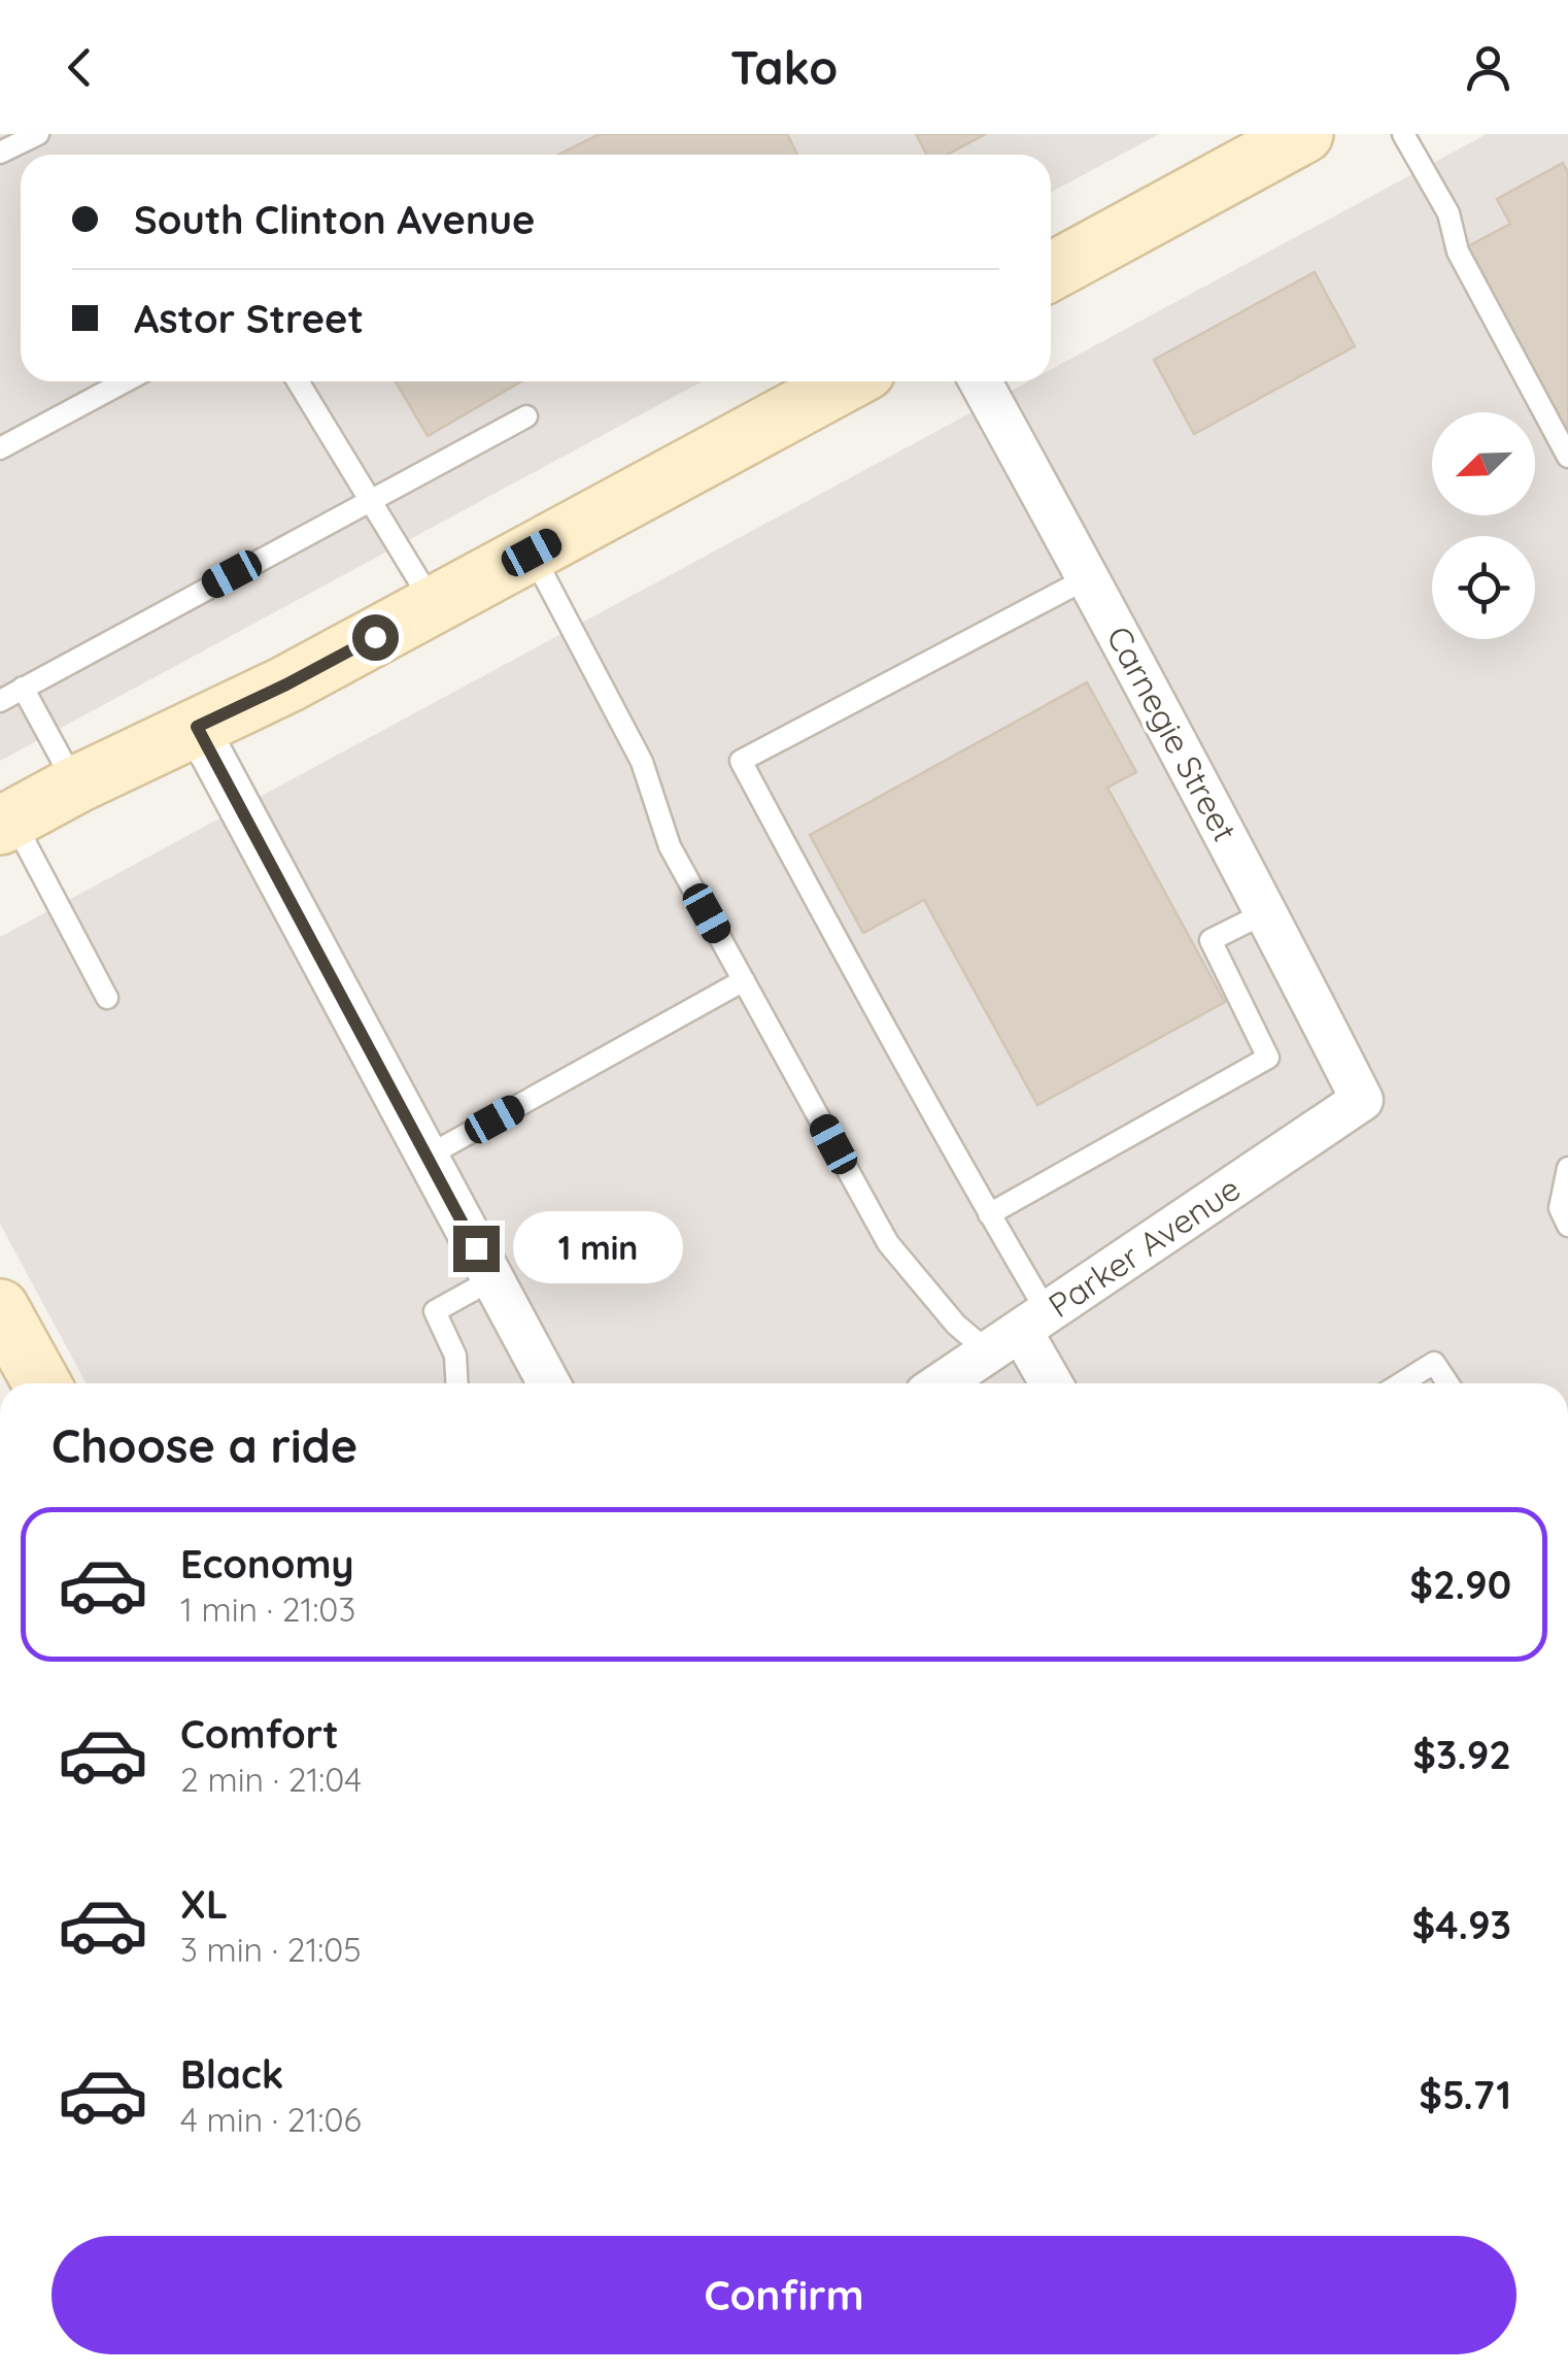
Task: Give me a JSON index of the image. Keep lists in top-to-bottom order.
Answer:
{
  "streets": {
    "street": ["Carnegie Street", "Parker Avenue"]
  },
  "crossings": [
    ["Carnegie Street", "Parker Avenue"]
  ],
  "north": "bottom left",
  "page": {
    "header": "Tako",
    "banner": ["South Clinton Avenue", "Astor Street"],
    "bubble": "1 min",
    "heading": "Choose a ride",
    "list": [
      {
        "name": "Economy",
        "note": "1 min · 21:03",
        "value": "$2.90"
      },
      {
        "name": "Comfort",
        "note": "2 min · 21:04",
        "value": "$3.92"
      },
      {
        "name": "XL",
        "note": "3 min · 21:05",
        "value": "$4.93"
      },
      {
        "name": "Black",
        "note": "4 min · 21:06",
        "value": "$5.71"
      }
    ],
    "buttons": "Confirm"
  }
}
